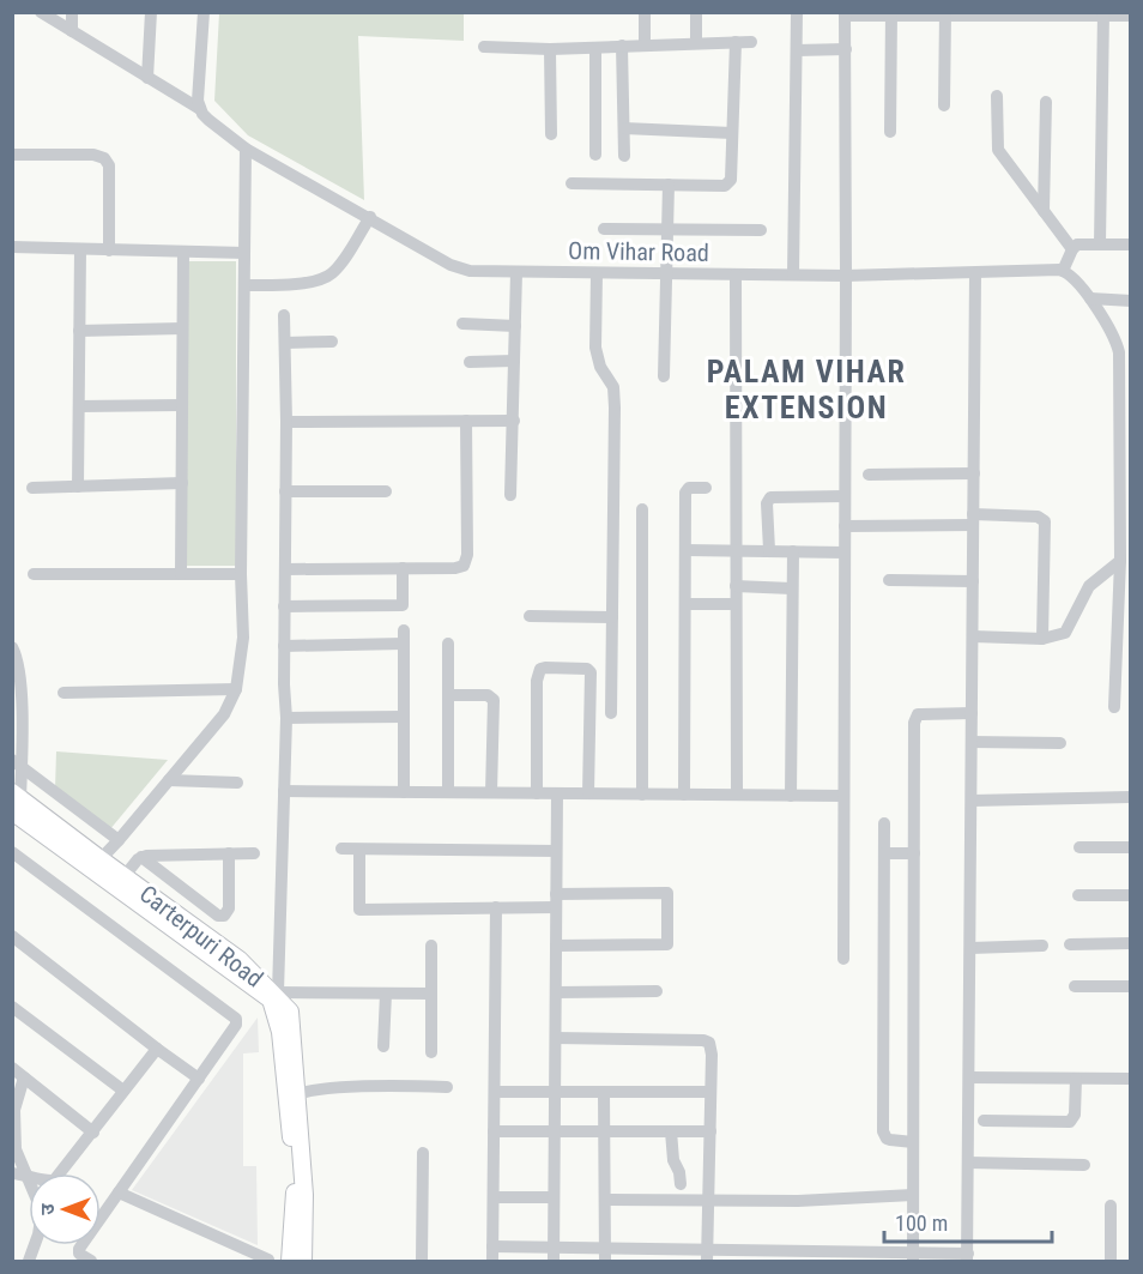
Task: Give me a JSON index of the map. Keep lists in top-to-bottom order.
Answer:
{
  "streets": {
    "main road": ["Carterpuri Road"],
    "street": ["Om Vihar Road"]
  },
  "districts": ["PALAM VIHAR EXTENSION"],
  "scale_bar": "100 m",
  "north": "left"
}
